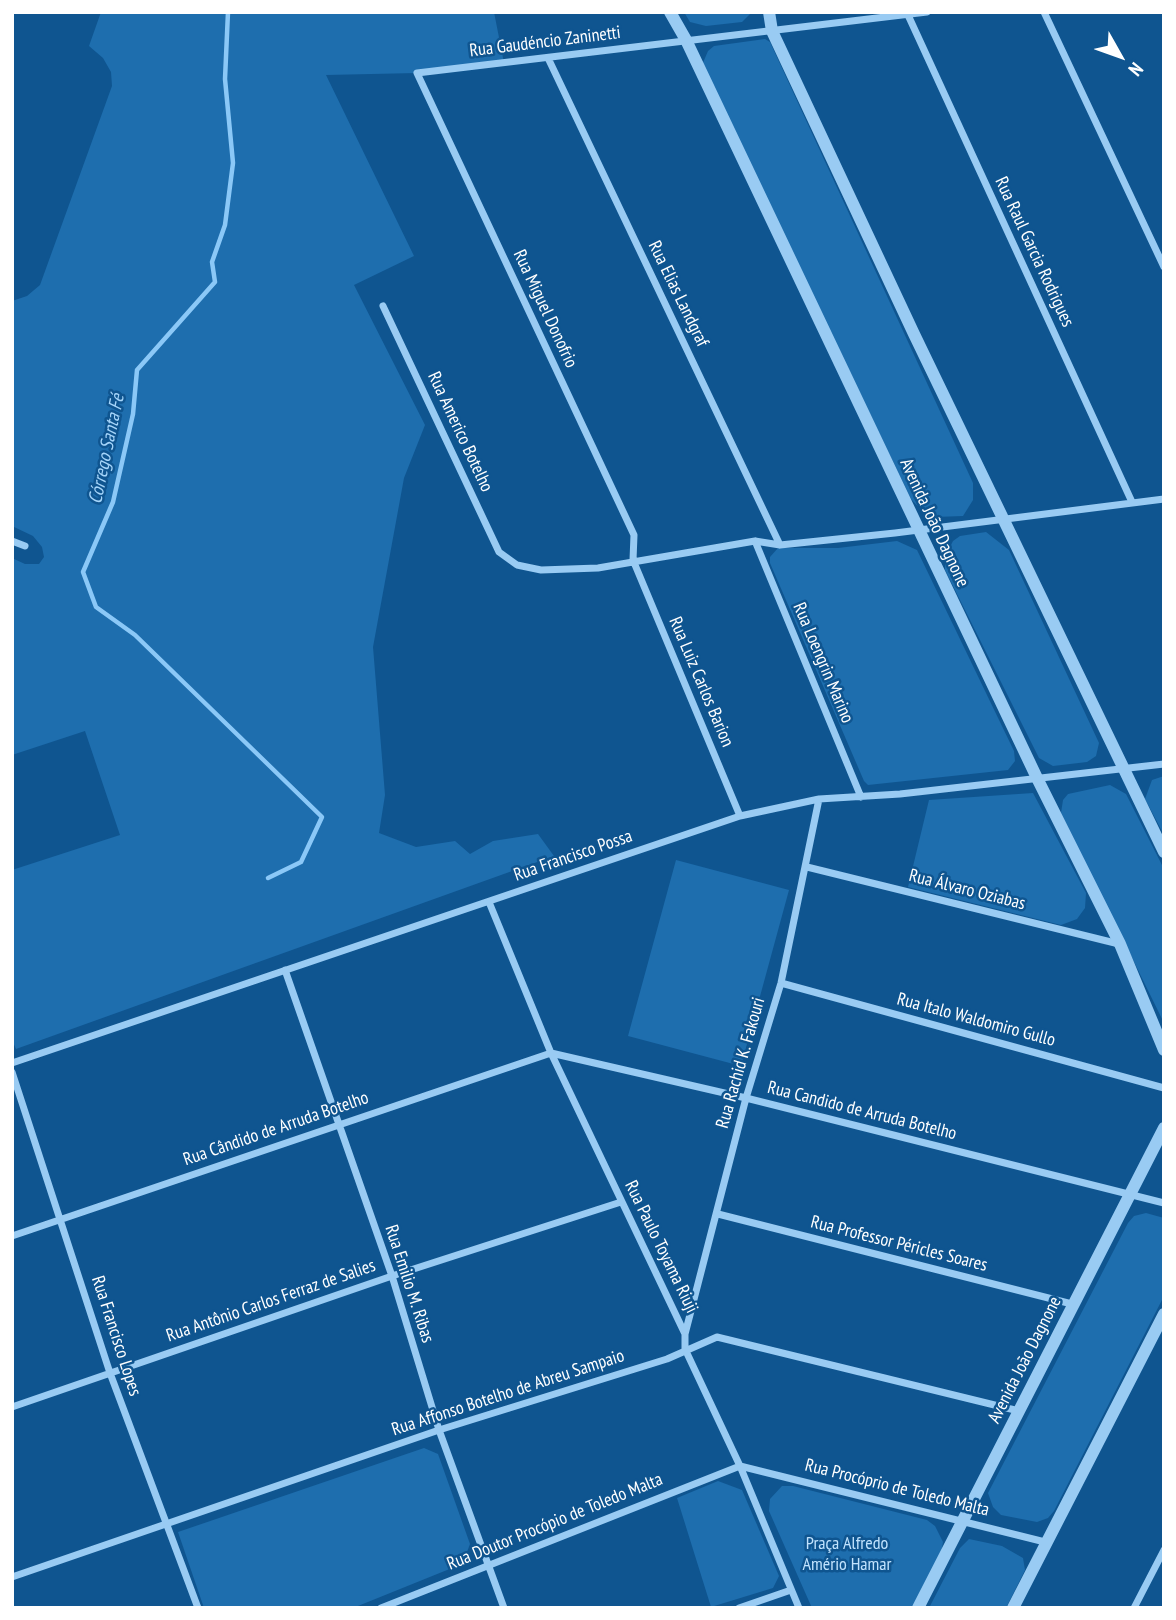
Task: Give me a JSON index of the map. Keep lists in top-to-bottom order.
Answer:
{
  "streets": {
    "street": [
      "Rua Gaudéncio Zaninetti",
      "Rua Raul Garcia Rodrigues",
      "Rua Elias Landgraf",
      "Rua Miguel Donofrio",
      "Rua Americo Botelho",
      "Avenida João Dagnone",
      "Rua Loengrin Marino",
      "Rua Luiz Carlos Barion",
      "Rua Francisco Possa",
      "Rua Álvaro Oziabas",
      "Rua Italo Waldomiro Gullo",
      "Rua Rachid K. Fakouri",
      "Rua Candido de Arruda Botelho",
      "Rua Cândido de Arruda Botelho",
      "Rua Professor Péricles Soares",
      "Rua Paulo Toyama Riuji",
      "Rua Emilio M. Ribas",
      "Rua Antônio Carlos Ferraz de Salies",
      "Rua Francisco Lopes",
      "Rua Affonso Botelho de Abreu Sampaio",
      "Rua Procóprio de Toledo Malta",
      "Rua Doutor Procópio de Toledo Malta"
    ]
  },
  "crossings": [
    ["Rua Gaudéncio Zaninetti", "Rua Raul Garcia Rodrigues"],
    ["Rua Gaudéncio Zaninetti", "Rua Elias Landgraf"],
    ["Rua Gaudéncio Zaninetti", "Rua Miguel Donofrio"],
    ["Rua Gaudéncio Zaninetti", "Avenida João Dagnone"],
    ["Rua Miguel Donofrio", "Rua Americo Botelho"],
    ["Rua Miguel Donofrio", "Rua Luiz Carlos Barion"],
    ["Rua Americo Botelho", "Rua Luiz Carlos Barion"],
    ["Avenida João Dagnone", "Rua Francisco Possa"],
    ["Avenida João Dagnone", "Rua Álvaro Oziabas"],
    ["Avenida João Dagnone", "Rua Candido de Arruda Botelho"],
    ["Avenida João Dagnone", "Rua Professor Péricles Soares"],
    ["Avenida João Dagnone", "Rua Affonso Botelho de Abreu Sampaio"],
    ["Avenida João Dagnone", "Rua Procóprio de Toledo Malta"],
    ["Rua Loengrin Marino", "Rua Francisco Possa"],
    ["Rua Luiz Carlos Barion", "Rua Francisco Possa"],
    ["Rua Francisco Possa", "Rua Rachid K. Fakouri"],
    ["Rua Francisco Possa", "Rua Paulo Toyama Riuji"],
    ["Rua Francisco Possa", "Rua Emilio M. Ribas"],
    ["Rua Álvaro Oziabas", "Rua Rachid K. Fakouri"],
    ["Rua Italo Waldomiro Gullo", "Rua Rachid K. Fakouri"],
    ["Rua Rachid K. Fakouri", "Rua Candido de Arruda Botelho"],
    ["Rua Rachid K. Fakouri", "Rua Professor Péricles Soares"],
    ["Rua Rachid K. Fakouri", "Rua Paulo Toyama Riuji"],
    ["Rua Candido de Arruda Botelho", "Rua Cândido de Arruda Botelho"],
    ["Rua Candido de Arruda Botelho", "Rua Paulo Toyama Riuji"],
    ["Rua Cândido de Arruda Botelho", "Rua Paulo Toyama Riuji"],
    ["Rua Cândido de Arruda Botelho", "Rua Emilio M. Ribas"],
    ["Rua Cândido de Arruda Botelho", "Rua Francisco Lopes"],
    ["Rua Paulo Toyama Riuji", "Rua Antônio Carlos Ferraz de Salies"],
    ["Rua Paulo Toyama Riuji", "Rua Affonso Botelho de Abreu Sampaio"],
    ["Rua Paulo Toyama Riuji", "Rua Procóprio de Toledo Malta"],
    ["Rua Paulo Toyama Riuji", "Rua Doutor Procópio de Toledo Malta"],
    ["Rua Emilio M. Ribas", "Rua Antônio Carlos Ferraz de Salies"],
    ["Rua Emilio M. Ribas", "Rua Affonso Botelho de Abreu Sampaio"],
    ["Rua Emilio M. Ribas", "Rua Doutor Procópio de Toledo Malta"],
    ["Rua Antônio Carlos Ferraz de Salies", "Rua Francisco Lopes"],
    ["Rua Francisco Lopes", "Rua Affonso Botelho de Abreu Sampaio"],
    ["Rua Procóprio de Toledo Malta", "Rua Doutor Procópio de Toledo Malta"]
  ],
  "water": ["Córrego Santa Fé"],
  "parks": ["Praça Alfredo Amério Hamar"],
  "north": "bottom right"
}
